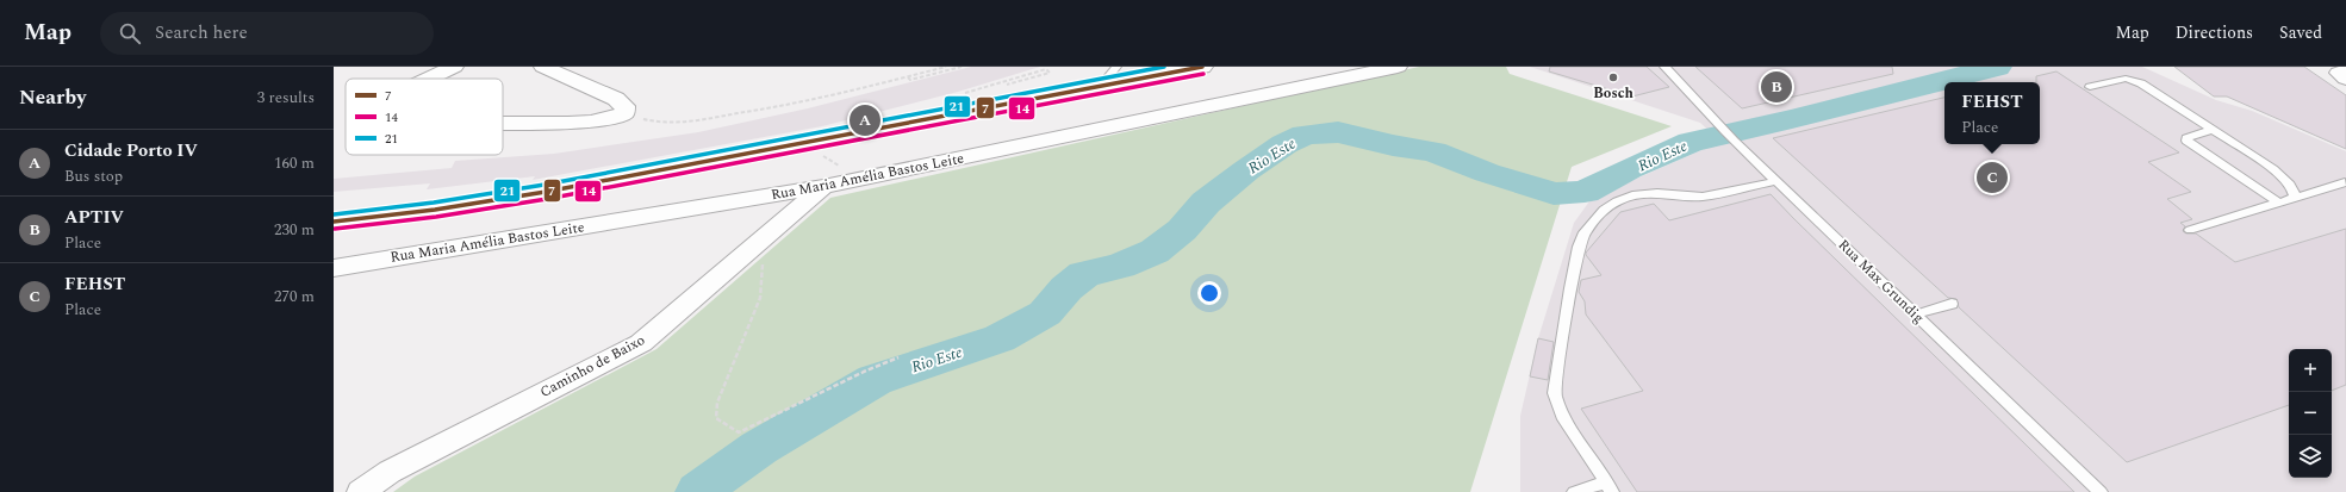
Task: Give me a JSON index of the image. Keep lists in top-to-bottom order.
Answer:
{
  "streets": {
    "street": ["Rua Maria Amélia Bastos Leite", "Caminho de Baixo"],
    "lane": ["Rua Max Grundig"]
  },
  "crossings": [
    ["Rua Maria Amélia Bastos Leite", "Caminho de Baixo"]
  ],
  "water": ["Rio Este"],
  "places": ["Bosch"],
  "lines": ["transit line 7", "transit line 21", "transit line 14"],
  "legend": ["7", "14", "21"],
  "page": {
    "header": "Map",
    "search": "Search here",
    "nav": ["Map", "Directions", "Saved"],
    "heading": ["Nearby", "3 results"],
    "pins": ["B", "A", "C"],
    "popup": ["FEHST", "Place"],
    "list": [
      {
        "mark": "A",
        "name": "Cidade Porto IV",
        "note": "Bus stop",
        "value": "160 m"
      },
      {
        "mark": "B",
        "name": "APTIV",
        "note": "Place",
        "value": "230 m"
      },
      {
        "mark": "C",
        "name": "FEHST",
        "note": "Place",
        "value": "270 m"
      }
    ],
    "map_buttons": ["+", "−"]
  }
}
